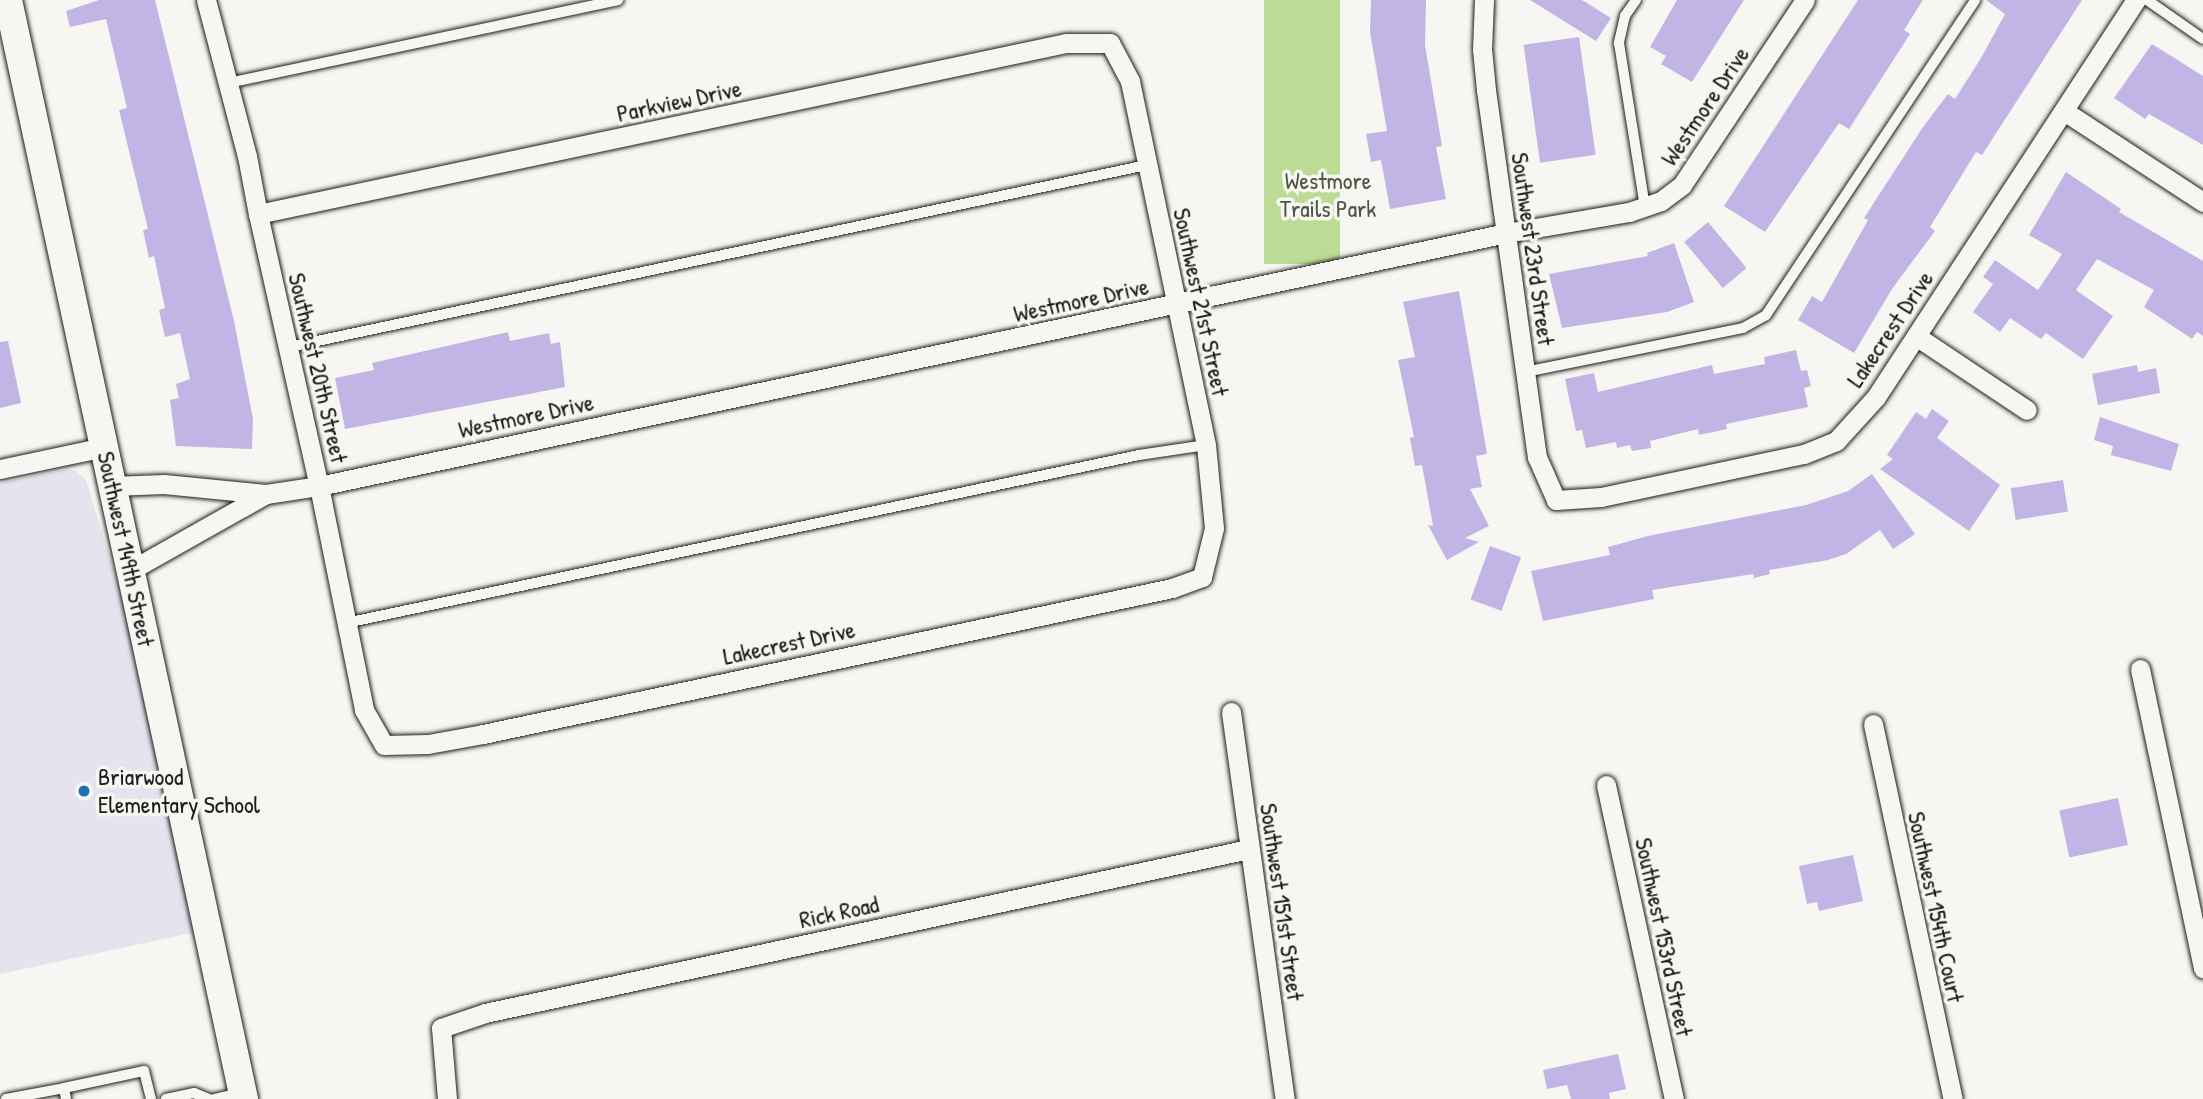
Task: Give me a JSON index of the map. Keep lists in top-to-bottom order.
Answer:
{
  "streets": {
    "street": [
      "Parkview Drive",
      "Westmore Drive",
      "Southwest 23rd Street",
      "Southwest 21st Street",
      "Lakecrest Drive",
      "Southwest 20th Street",
      "Southwest 149th Street",
      "Southwest 151st Street",
      "Southwest 154th Court",
      "Rick Road",
      "Southwest 153rd Street"
    ]
  },
  "crossings": [
    ["Parkview Drive", "Southwest 21st Street"],
    ["Parkview Drive", "Southwest 20th Street"],
    ["Westmore Drive", "Southwest 23rd Street"],
    ["Westmore Drive", "Southwest 21st Street"],
    ["Westmore Drive", "Southwest 20th Street"],
    ["Westmore Drive", "Southwest 149th Street"],
    ["Southwest 23rd Street", "Lakecrest Drive"],
    ["Southwest 21st Street", "Lakecrest Drive"],
    ["Lakecrest Drive", "Southwest 20th Street"],
    ["Southwest 151st Street", "Rick Road"]
  ],
  "parks": ["Westmore Trails Park"],
  "places": ["Briarwood Elementary School"]
}
